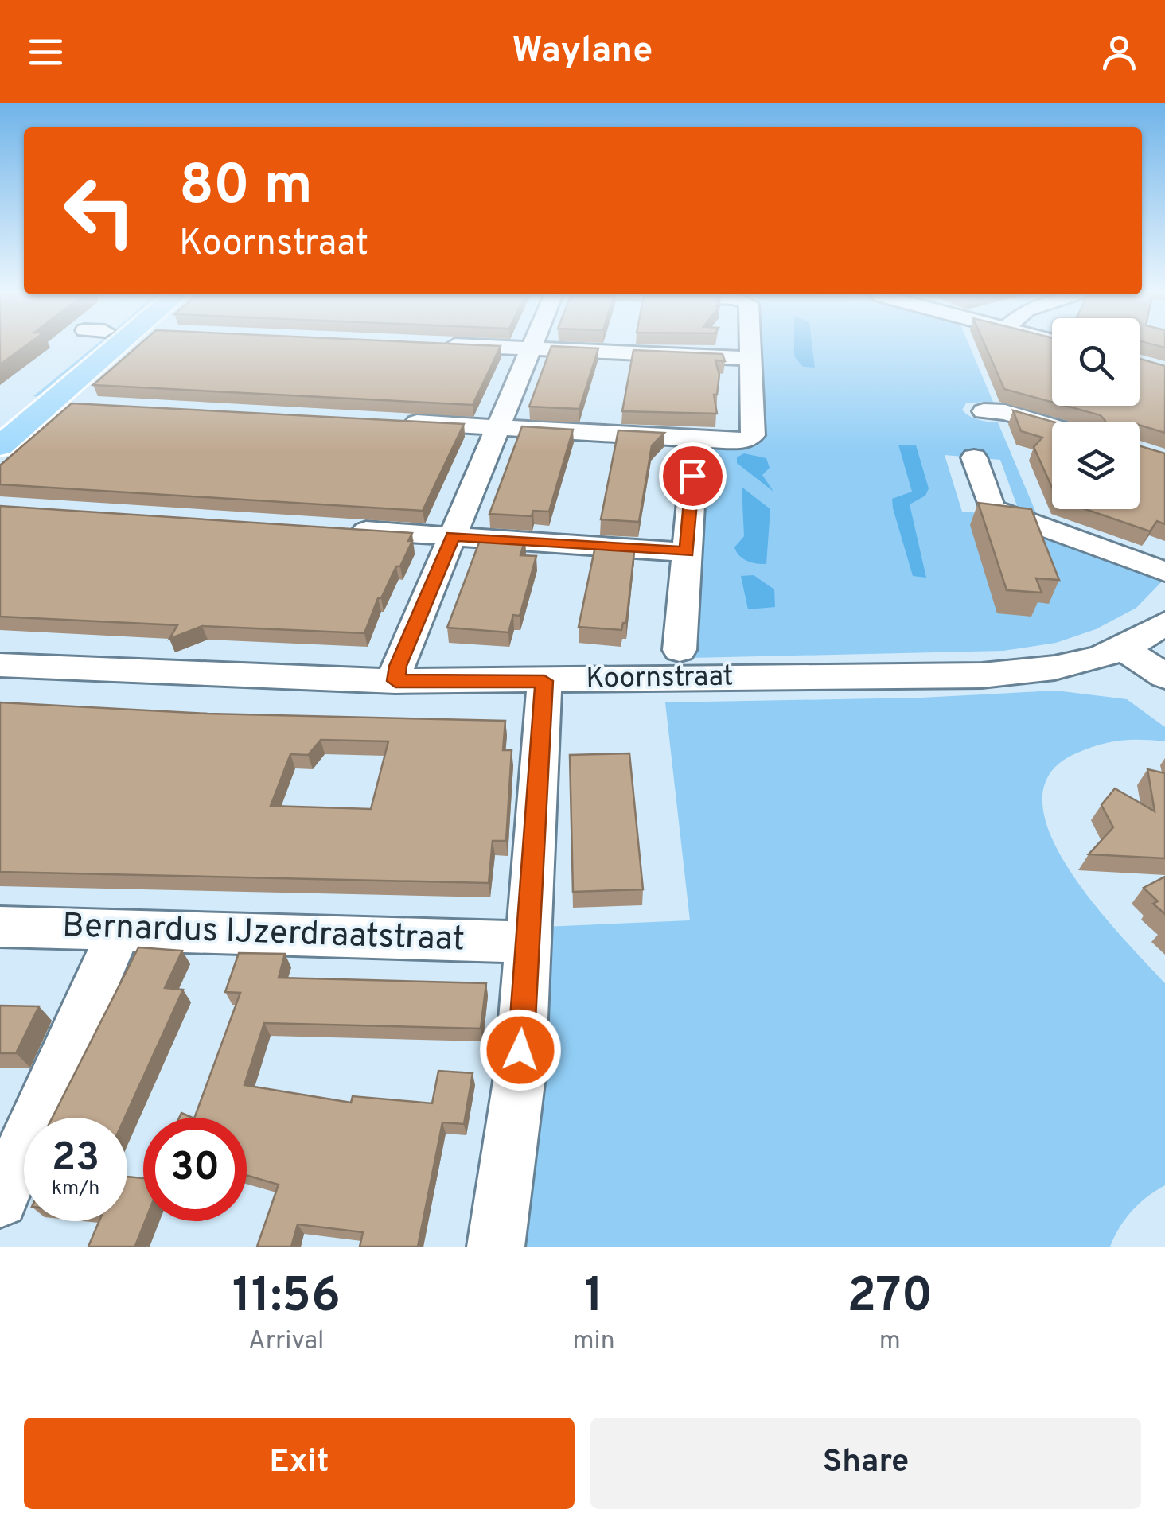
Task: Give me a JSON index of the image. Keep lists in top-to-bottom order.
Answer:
{
  "streets": {
    "street": ["Koornstraat", "Bernardus IJzerdraatstraat"]
  },
  "page": {
    "header": "Waylane",
    "turn": ["80 m", "Koornstraat"],
    "speed": "23 km/h",
    "limit": "30",
    "eta": [
      "11:56",
      "Arrival",
      "1",
      "min",
      "270",
      "m"
    ],
    "buttons": ["Exit", "Share"]
  }
}
